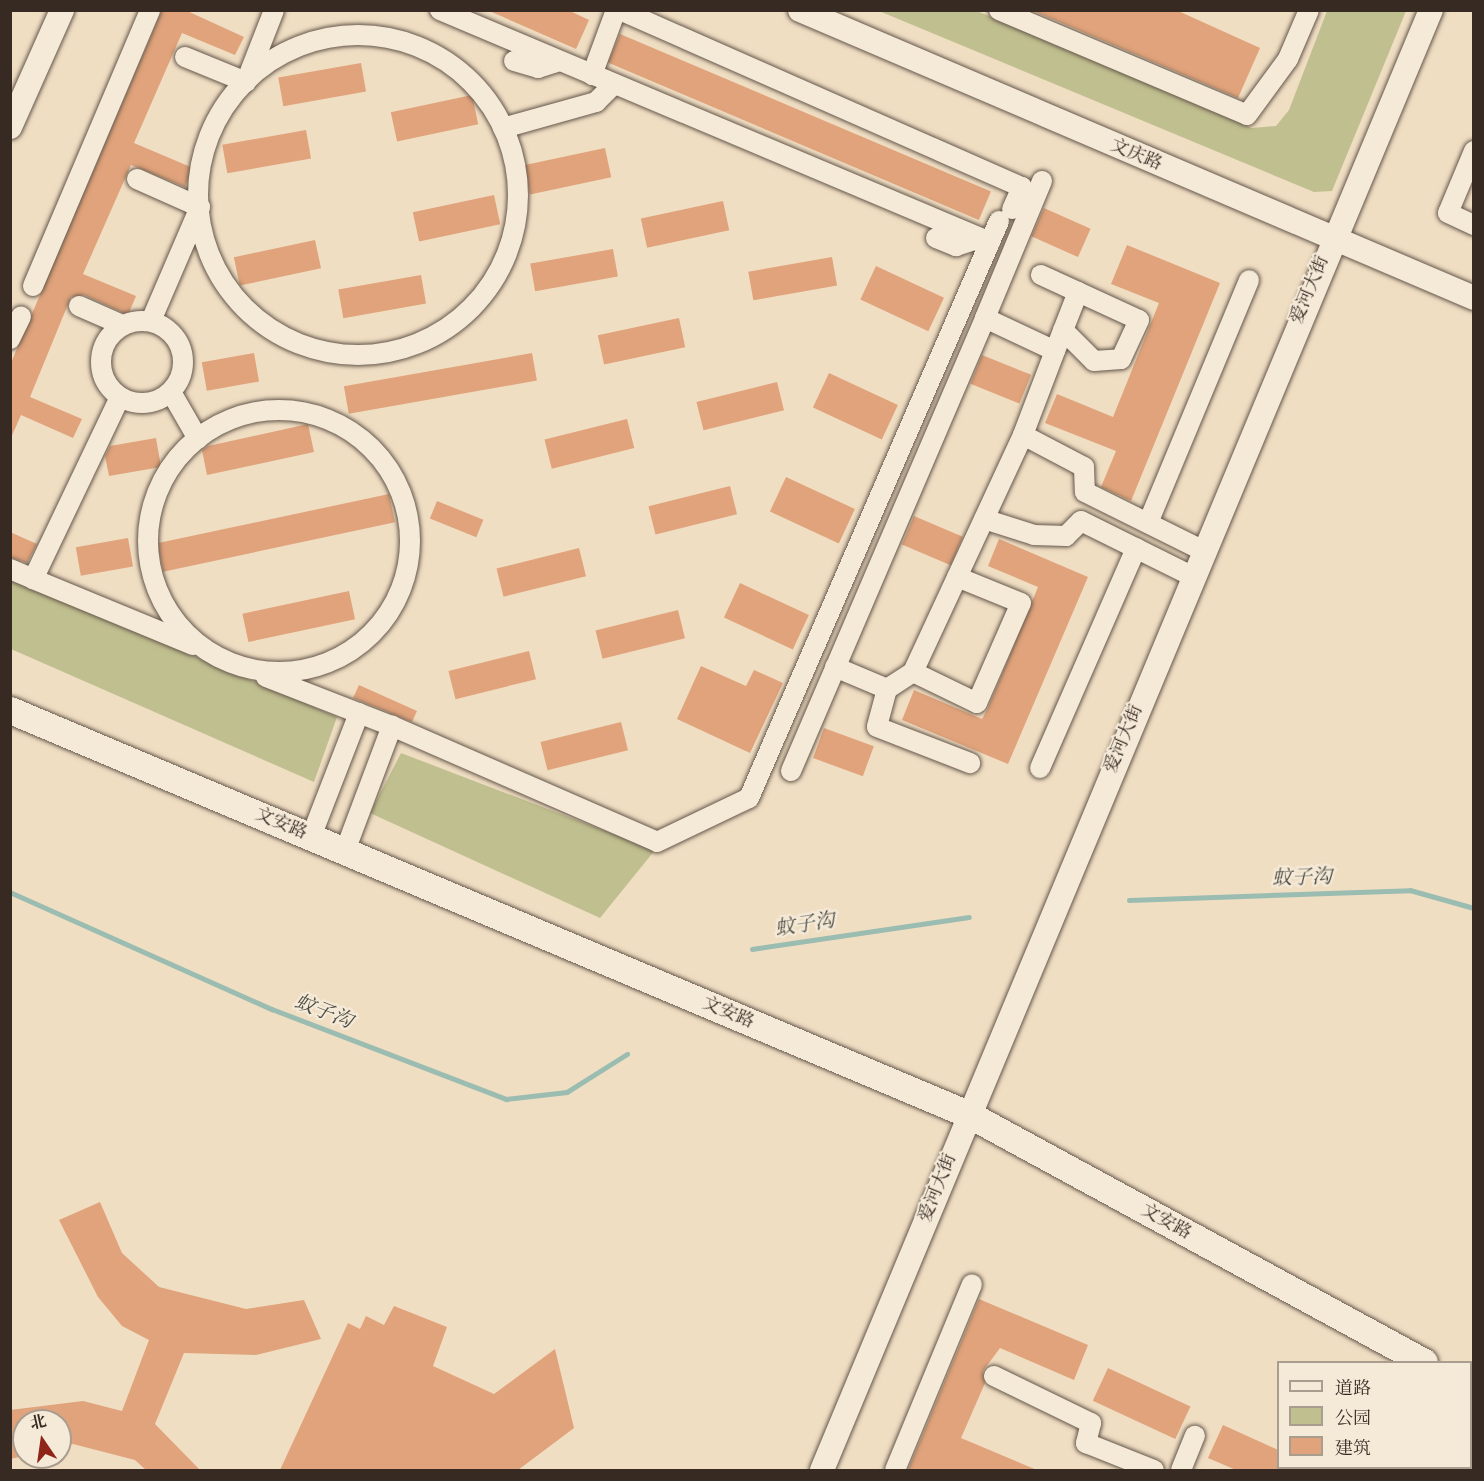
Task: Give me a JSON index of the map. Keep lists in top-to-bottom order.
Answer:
{
  "streets": {
    "main road": ["文安路"],
    "street": ["文庆路", "爱河大街"]
  },
  "crossings": [
    ["文庆路", "爱河大街"],
    ["爱河大街", "文安路"]
  ],
  "water": ["蚊子沟"],
  "legend": ["道路", "公园", "建筑"],
  "north": "top"
}
